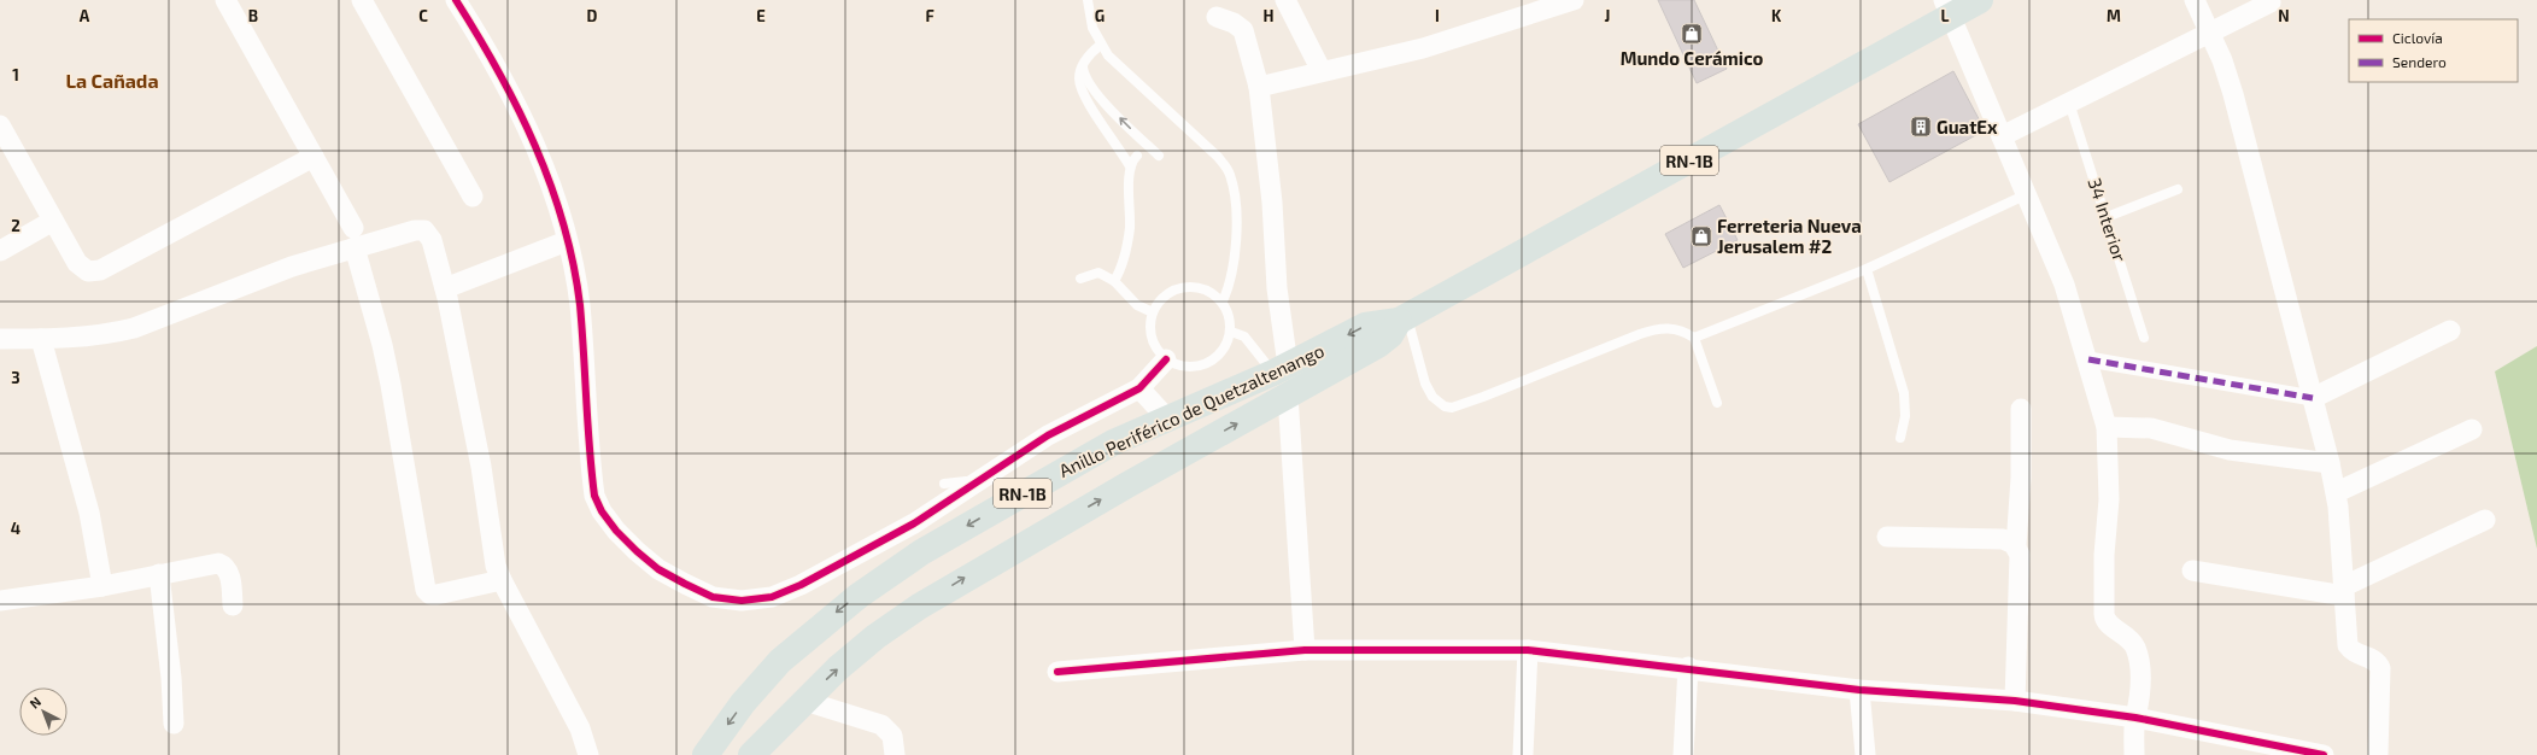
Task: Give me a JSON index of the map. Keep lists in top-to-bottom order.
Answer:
{
  "streets": {
    "highway": ["RN-1B", "Anillo Periférico de Quetzaltenango"],
    "lane": ["34 Interior"]
  },
  "districts": ["La Cañada"],
  "places": {
    "shop": ["Mundo Cerámico", "Ferreteria Nueva Jerusalem #2"],
    "building": ["GuatEx"]
  },
  "legend": ["Ciclovía", "Sendero"],
  "north": "top left",
  "grid": {
    "columns": [
      "A",
      "B",
      "C",
      "D",
      "E",
      "F",
      "G",
      "H",
      "I",
      "J",
      "K",
      "L",
      "M",
      "N"
    ],
    "rows": [
      "1",
      "2",
      "3",
      "4"
    ]
  }
}
